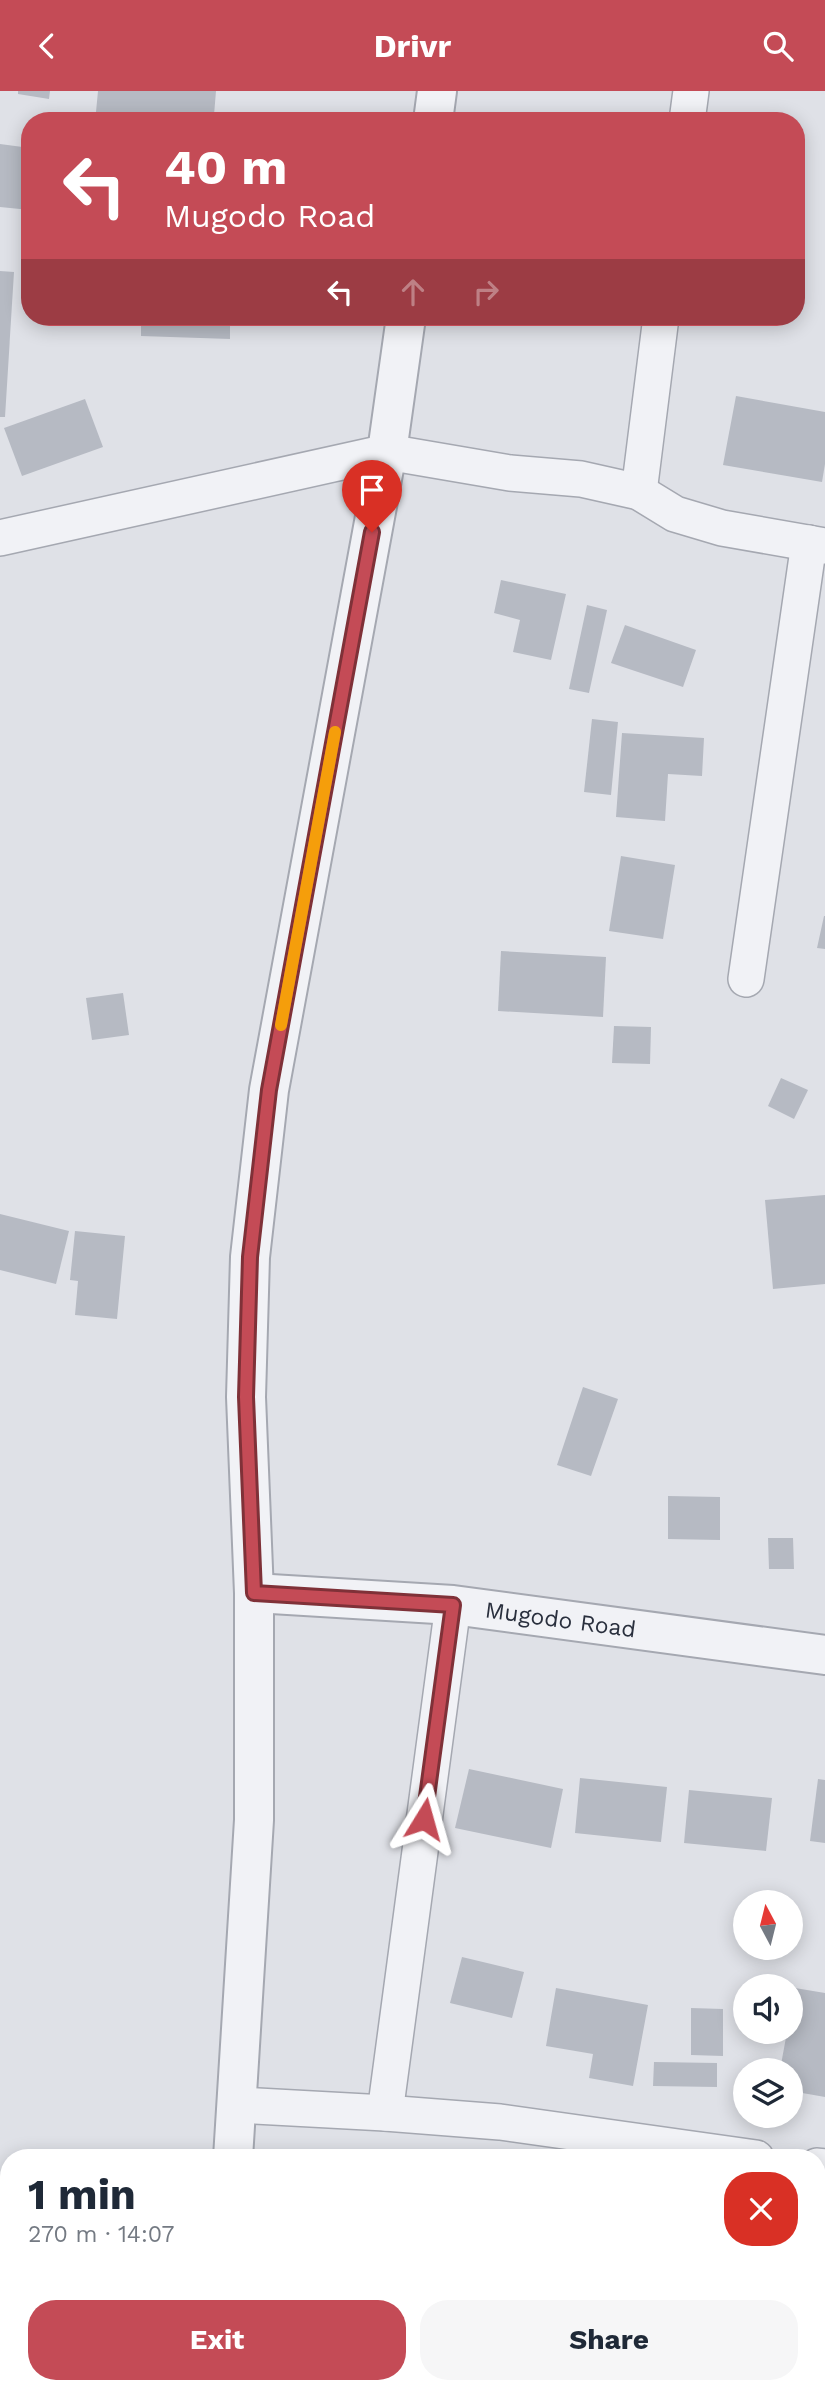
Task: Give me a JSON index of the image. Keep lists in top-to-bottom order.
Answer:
{
  "streets": {
    "street": ["Mugodo Road"]
  },
  "north": "top",
  "page": {
    "header": "Drivr",
    "turn": ["40 m", "Mugodo Road"],
    "heading": ["1 min", "270 m · 14:07"],
    "buttons": ["Exit", "Share"]
  }
}
